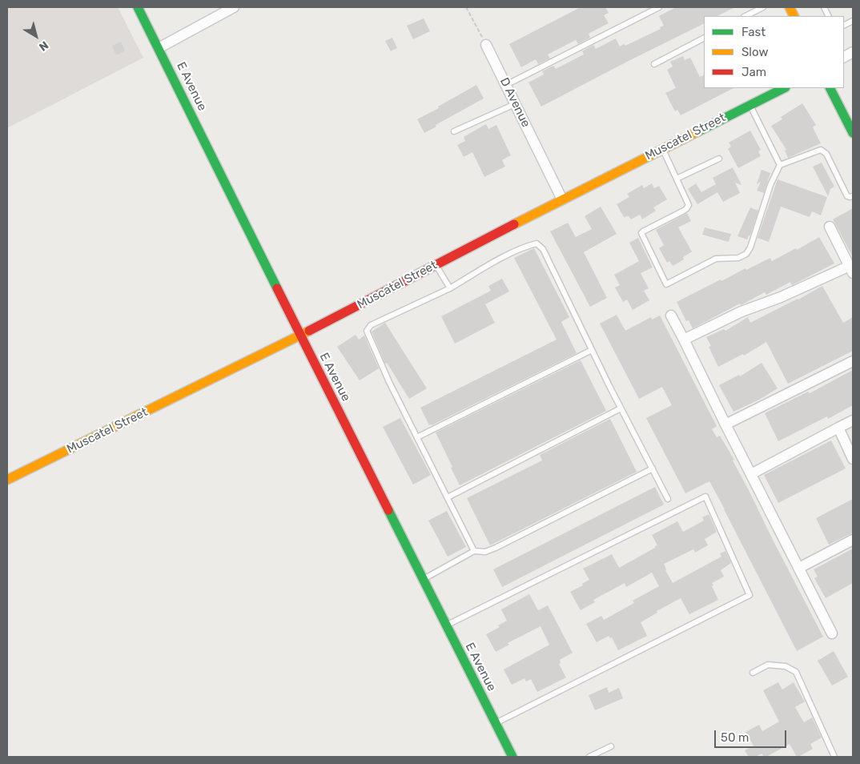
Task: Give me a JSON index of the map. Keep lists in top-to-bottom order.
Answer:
{
  "streets": {
    "street": ["E Avenue", "D Avenue", "Muscatel Street"]
  },
  "crossings": [
    ["E Avenue", "Muscatel Street"],
    ["D Avenue", "Muscatel Street"]
  ],
  "legend": ["Fast", "Slow", "Jam"],
  "scale_bar": "50 m",
  "north": "bottom right"
}
